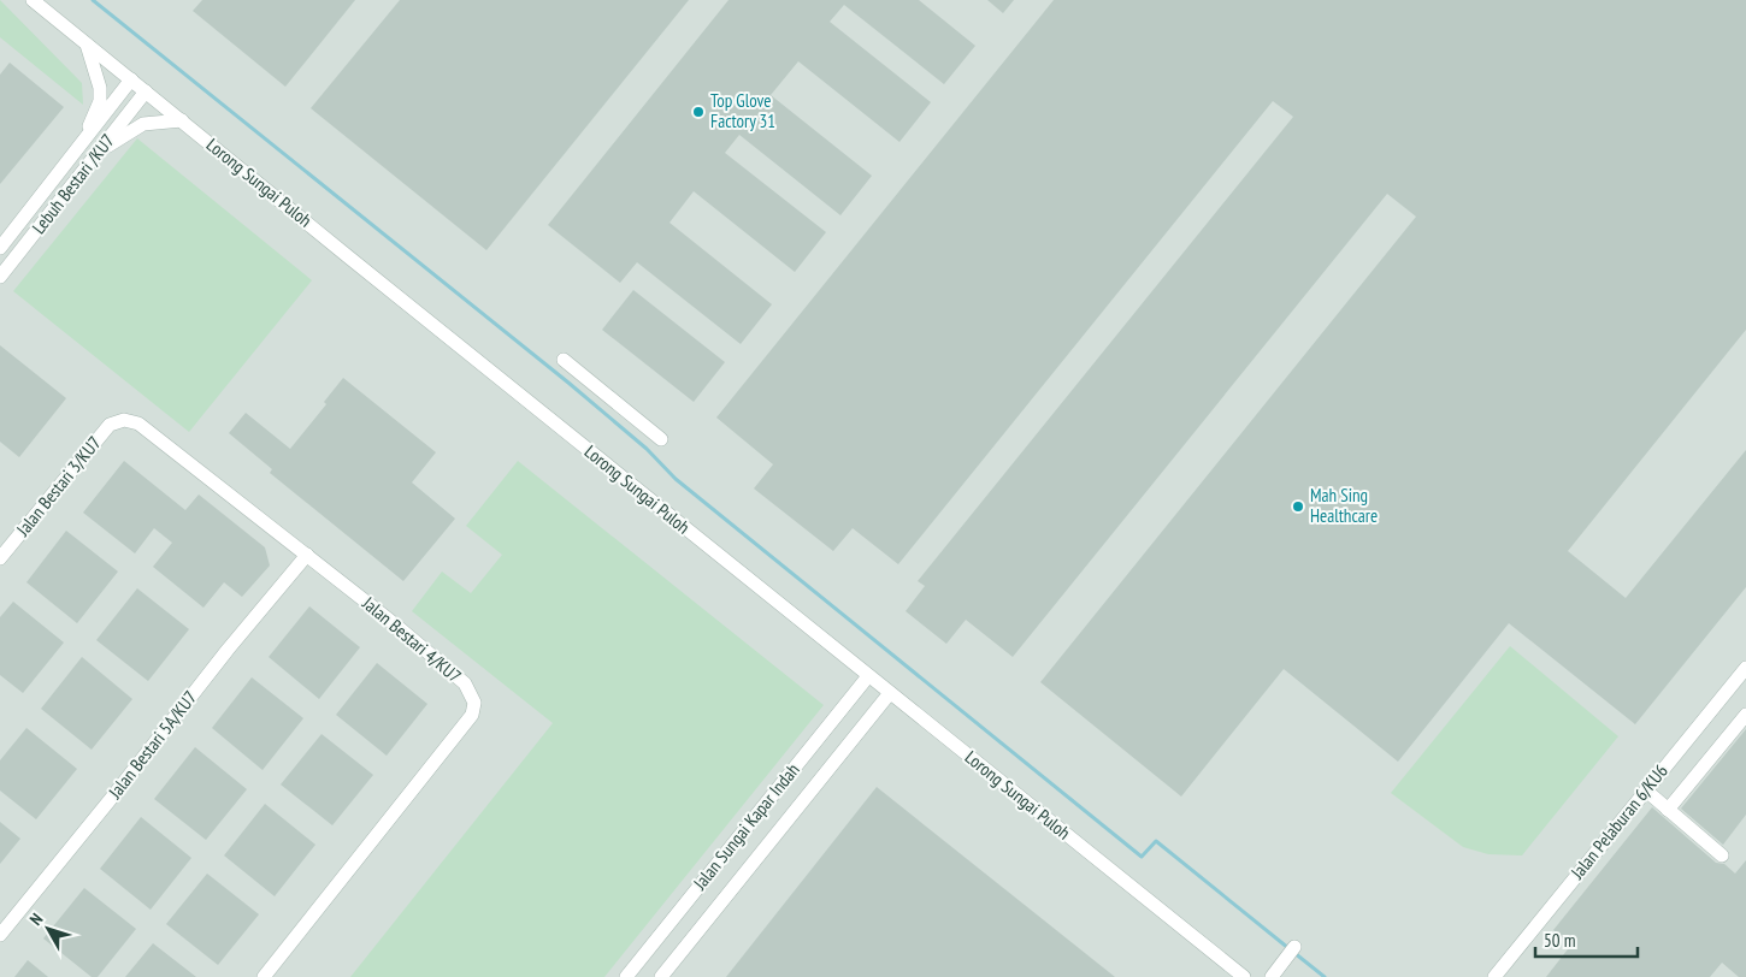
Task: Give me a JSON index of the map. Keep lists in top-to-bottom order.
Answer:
{
  "streets": {
    "street": [
      "Lorong Sungai Puloh",
      "Lebuh Bestari /KU7",
      "Jalan Bestari 3/KU7",
      "Jalan Bestari 4/KU7",
      "Jalan Bestari 5A/KU7",
      "Jalan Pelaburan 6/KU6",
      "Jalan Sungai Kapar Indah"
    ]
  },
  "crossings": [
    ["Lorong Sungai Puloh", "Lebuh Bestari /KU7"],
    ["Lorong Sungai Puloh", "Jalan Sungai Kapar Indah"],
    ["Jalan Bestari 3/KU7", "Jalan Bestari 4/KU7"],
    ["Jalan Bestari 4/KU7", "Jalan Bestari 5A/KU7"]
  ],
  "places": ["Top Glove Factory 31", "Mah Sing Healthcare"],
  "scale_bar": "50 m",
  "north": "top left"
}
